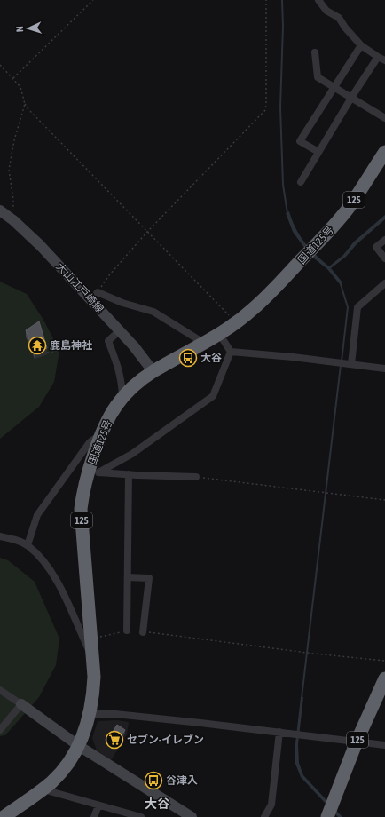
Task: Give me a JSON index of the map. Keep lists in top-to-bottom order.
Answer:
{
  "streets": {
    "highway": ["125", "国道125号"],
    "main road": ["大山江戸崎線"]
  },
  "crossings": [
    ["国道125号", "大山江戸崎線"]
  ],
  "districts": ["大谷"],
  "places": {
    "temple": ["鹿島神社"],
    "bus stop": ["大谷", "谷津入"],
    "supermarket": ["セブン-イレブン"]
  },
  "north": "left"
}
